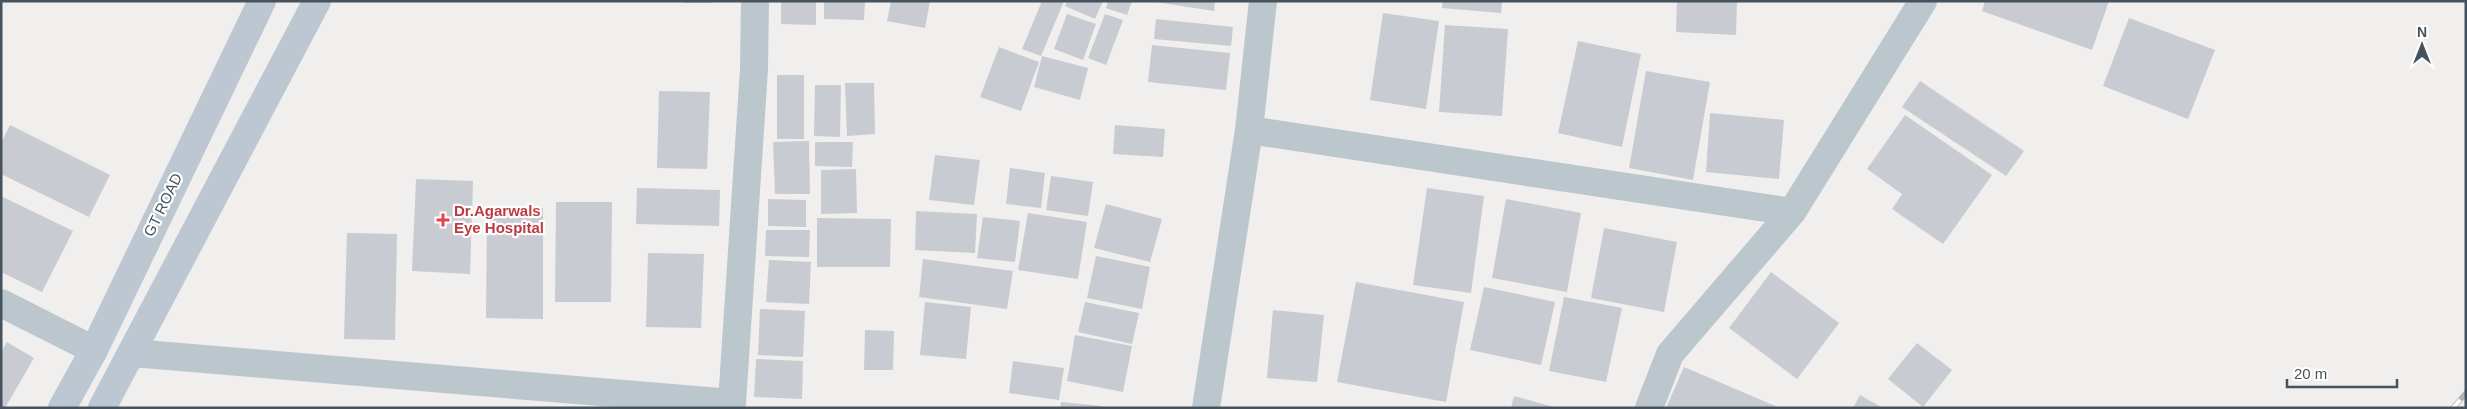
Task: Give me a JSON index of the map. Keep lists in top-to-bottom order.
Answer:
{
  "streets": {
    "main road": ["GT ROAD"]
  },
  "places": {
    "health": ["Dr.Agarwals Eye Hospital"]
  },
  "scale_bar": "20 m",
  "north": "top"
}
